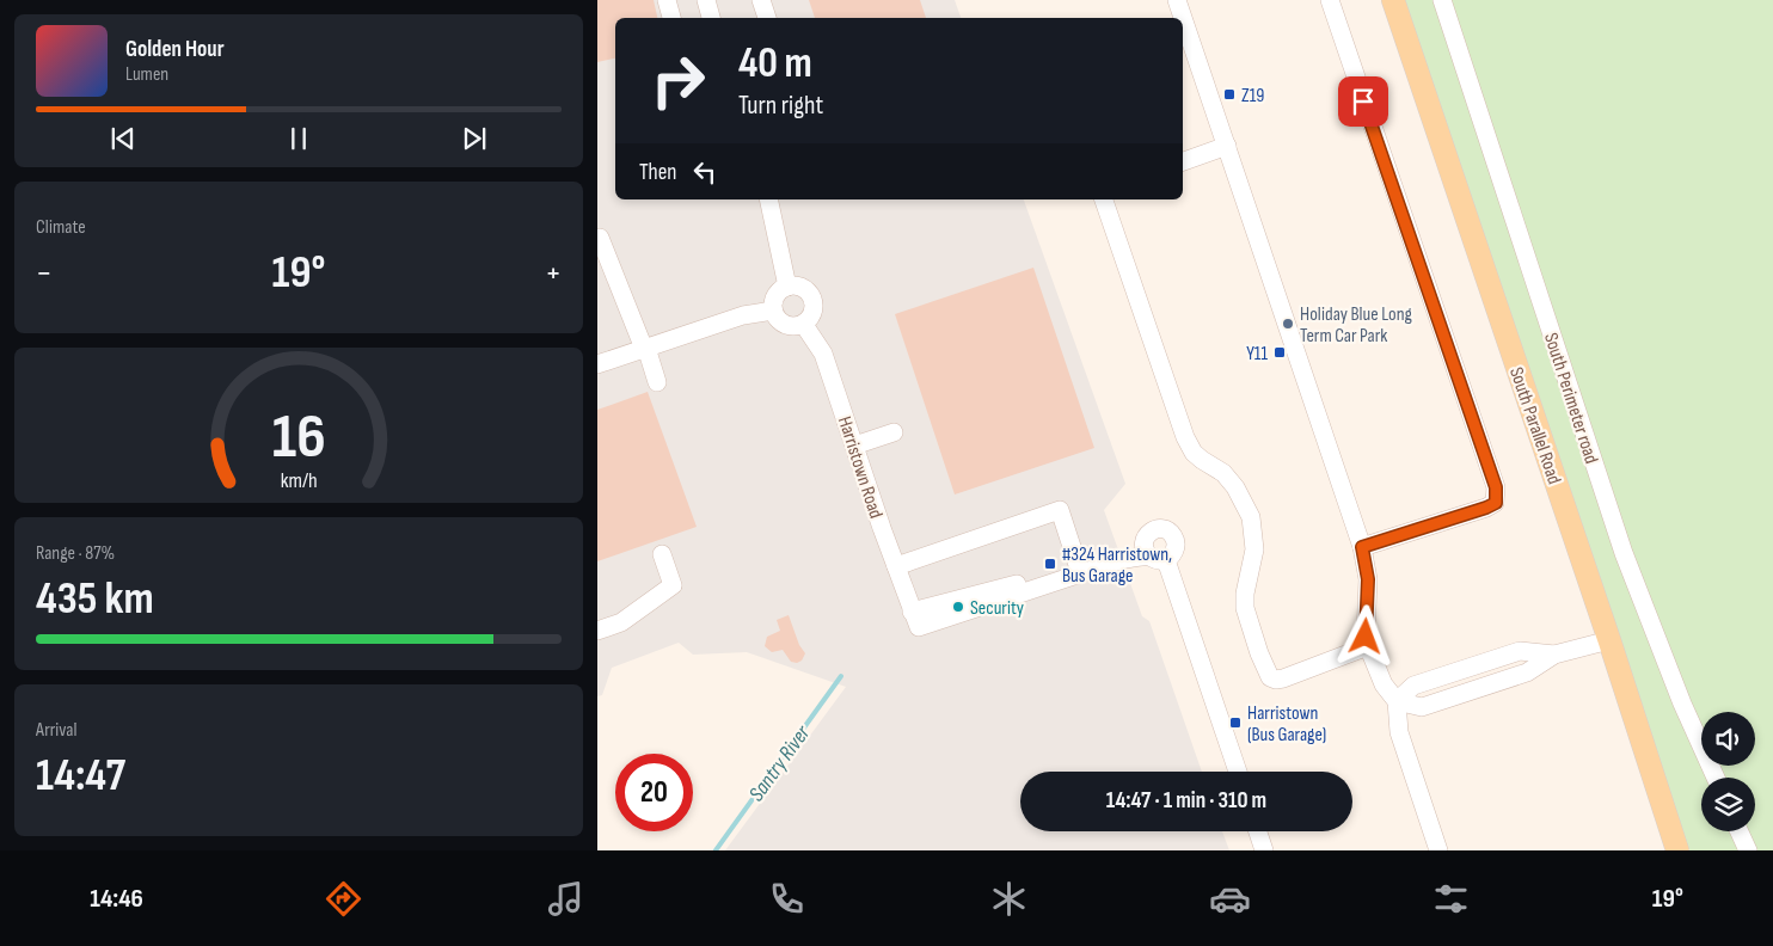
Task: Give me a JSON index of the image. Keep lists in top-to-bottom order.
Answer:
{
  "streets": {
    "main road": ["South Parallel Road"],
    "street": ["South Perimeter road", "Harristown Road"]
  },
  "water": ["Santry River"],
  "places": {
    "transit": [
      "Z19",
      "Y11",
      "#324 Harristown, Bus Garage",
      "Harristown (Bus Garage)"
    ],
    "other": ["Holiday Blue Long Term Car Park", "Security"]
  },
  "page": {
    "turn": ["40 m", "Turn right"],
    "song": ["Golden Hour", "Lumen"],
    "then": "Then",
    "tile": [
      "Climate",
      ["Range · 87%", "435 km"],
      ["Arrival", "14:47"]
    ],
    "heat": ["−", "19°", "+"],
    "limit": "20",
    "trip": "14:47 · 1 min · 310 m",
    "tabs": ["14:46", "19°"],
    "gauge": ["16", "km/h"]
  }
}
